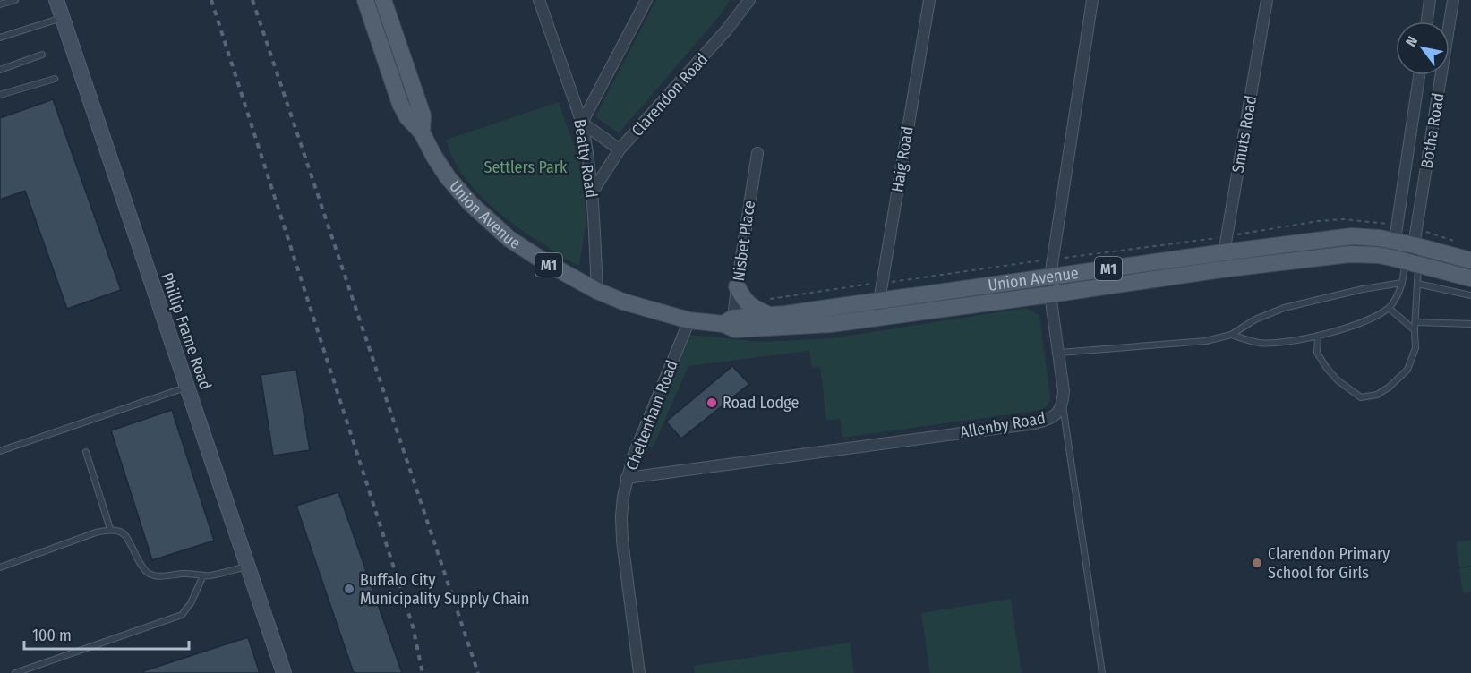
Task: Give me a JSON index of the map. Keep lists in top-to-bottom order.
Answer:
{
  "streets": {
    "main road": ["Union Avenue", "M1"],
    "street": [
      "Clarendon Road",
      "Botha Road",
      "Smuts Road",
      "Beatty Road",
      "Haig Road",
      "Nisbet Place",
      "Phillip Frame Road",
      "Cheltenham Road",
      "Allenby Road"
    ]
  },
  "crossings": [
    ["Clarendon Road", "Beatty Road"],
    ["Botha Road", "Union Avenue"],
    ["Smuts Road", "Union Avenue"],
    ["Beatty Road", "Union Avenue"],
    ["Haig Road", "Union Avenue"],
    ["Union Avenue", "Nisbet Place"],
    ["Union Avenue", "Cheltenham Road"],
    ["Union Avenue", "Allenby Road"],
    ["Cheltenham Road", "Allenby Road"]
  ],
  "parks": ["Settlers Park"],
  "places": ["Road Lodge", "Clarendon Primary School for Girls", "Buffalo City Municipality Supply Chain"],
  "scale_bar": "100 m",
  "north": "top left"
}
